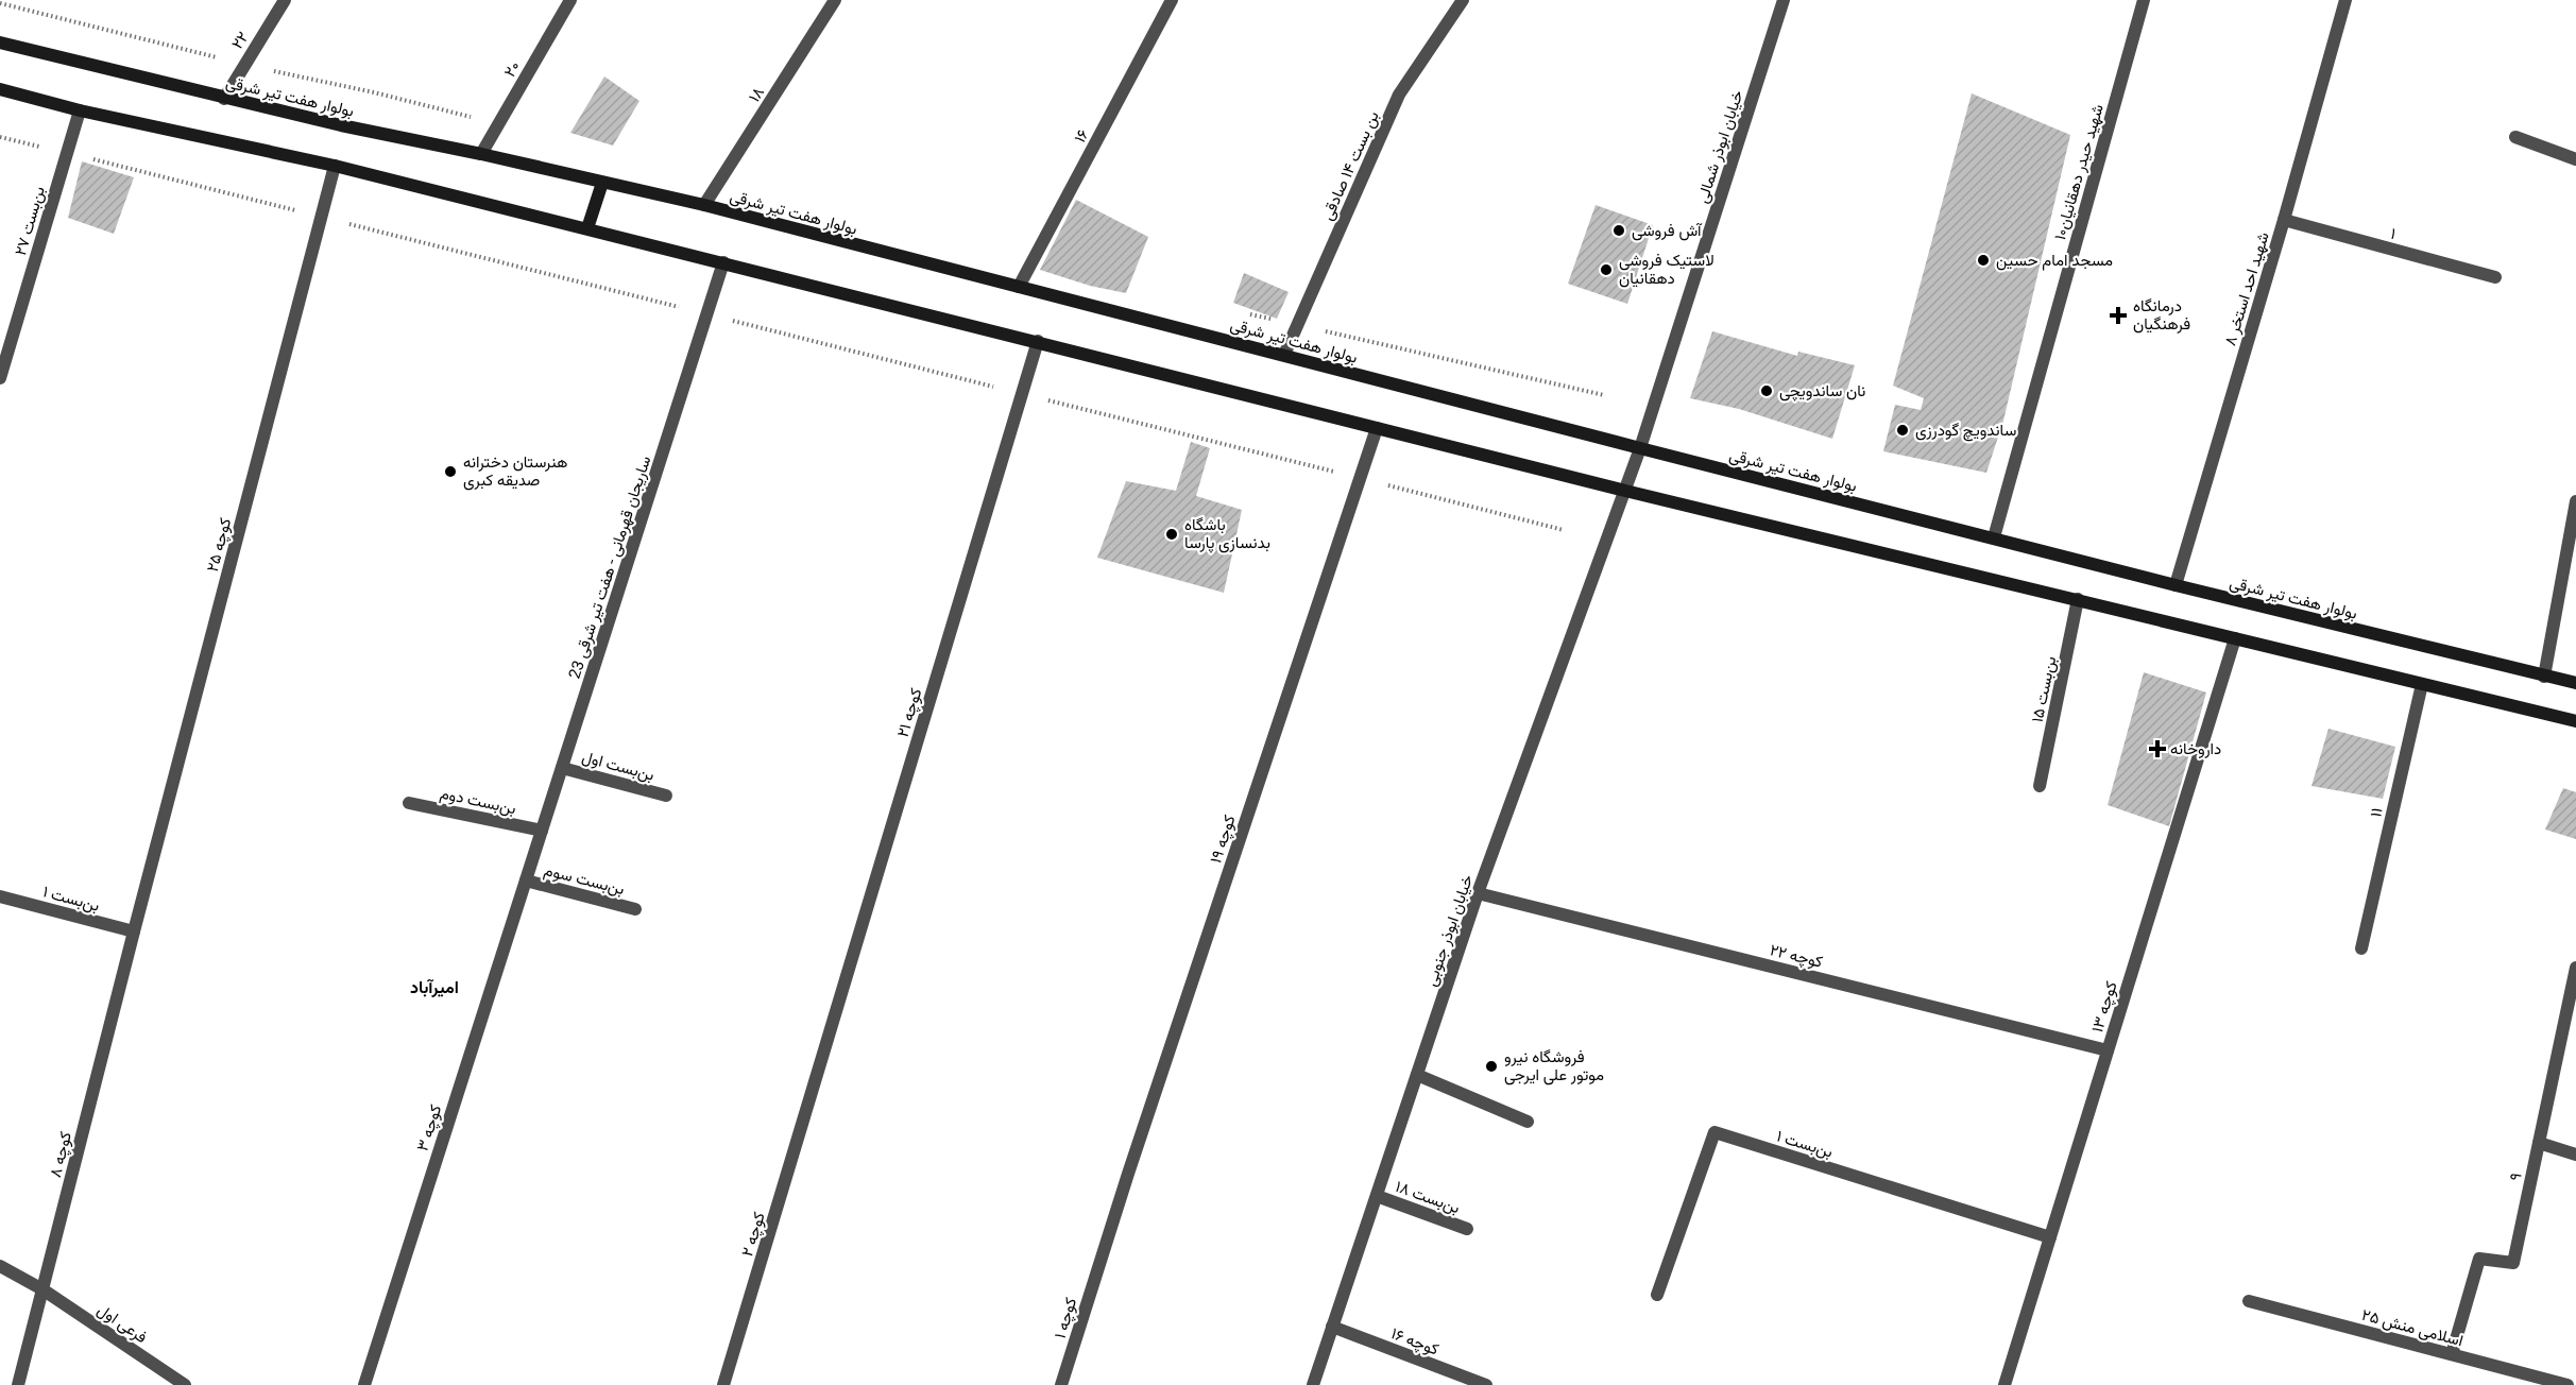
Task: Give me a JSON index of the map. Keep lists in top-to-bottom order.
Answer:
{
  "streets": {
    "main road": ["بولوار هفت تیر شرقی"],
    "street": [
      "۲۲",
      "۲۰",
      "۱۸",
      "۱۶",
      "خیابان ابوذر شمالی",
      "بن بست ۱۴ صادقی",
      "شهید حیدر دهقانیان۱۰",
      "بن‌بست ۲۷",
      "۱",
      "شهید احد استخر ۸",
      "کوچه ۲۵",
      "ساریجان قهرمانی - هفت تیر شرقی 23",
      "بن‌بست ۱۵",
      "کوچه ۲۱",
      "بن‌بست اول",
      "بن‌بست دوم",
      "۱۱",
      "کوچه ۱۹",
      "بن‌بست سوم",
      "بن‌بست ۱",
      "خیابان ابوذر جنوبی",
      "کوچه ۲۲",
      "کوچه ۱۳",
      "کوچه ۳",
      "کوچه ۸",
      "۹",
      "بن‌بست ۱۸",
      "کوچه ۲",
      "کوچه ۱",
      "فرعی اول",
      "اسلامی منش ۲۵",
      "کوچه ۱۶"
    ]
  },
  "crossings": [
    ["۲۲", "بولوار هفت تیر شرقی"],
    ["۲۰", "بولوار هفت تیر شرقی"],
    ["۱۸", "بولوار هفت تیر شرقی"],
    ["بولوار هفت تیر شرقی", "۱۶"],
    ["بولوار هفت تیر شرقی", "خیابان ابوذر شمالی"],
    ["بولوار هفت تیر شرقی", "بن بست ۱۴ صادقی"],
    ["بولوار هفت تیر شرقی", "شهید حیدر دهقانیان۱۰"],
    ["بولوار هفت تیر شرقی", "شهید احد استخر ۸"],
    ["خیابان ابوذر شمالی", "خیابان ابوذر جنوبی"],
    ["۱", "شهید احد استخر ۸"],
    ["کوچه ۲۵", "بن‌بست ۱"],
    ["کوچه ۲۵", "کوچه ۸"],
    ["ساریجان قهرمانی - هفت تیر شرقی 23", "بن‌بست اول"],
    ["ساریجان قهرمانی - هفت تیر شرقی 23", "بن‌بست دوم"],
    ["ساریجان قهرمانی - هفت تیر شرقی 23", "بن‌بست سوم"],
    ["ساریجان قهرمانی - هفت تیر شرقی 23", "کوچه ۳"],
    ["کوچه ۲۱", "کوچه ۲"],
    ["کوچه ۱۹", "کوچه ۱"],
    ["بن‌بست سوم", "کوچه ۳"],
    ["بن‌بست ۱", "کوچه ۱۳"],
    ["بن‌بست ۱", "کوچه ۸"],
    ["خیابان ابوذر جنوبی", "کوچه ۲۲"],
    ["خیابان ابوذر جنوبی", "بن‌بست ۱۸"],
    ["خیابان ابوذر جنوبی", "کوچه ۱۶"],
    ["کوچه ۲۲", "کوچه ۱۳"],
    ["کوچه ۸", "فرعی اول"],
    ["۹", "اسلامی منش ۲۵"]
  ],
  "districts": ["امیرآباد"],
  "places": {
    "other": [
      "آش فروشی",
      "مسجد امام حسین",
      "لاستیک فروشی دهقانیان",
      "نان ساندویچی",
      "ساندویچ گودرزی",
      "هنرستان دخترانه صدیقه کبری",
      "باشگاه بدنسازی پارسا",
      "فروشگاه نیرو موتور علی ایرجی"
    ],
    "health": ["درمانگاه فرهنگیان", "داروخانه"]
  }
}
